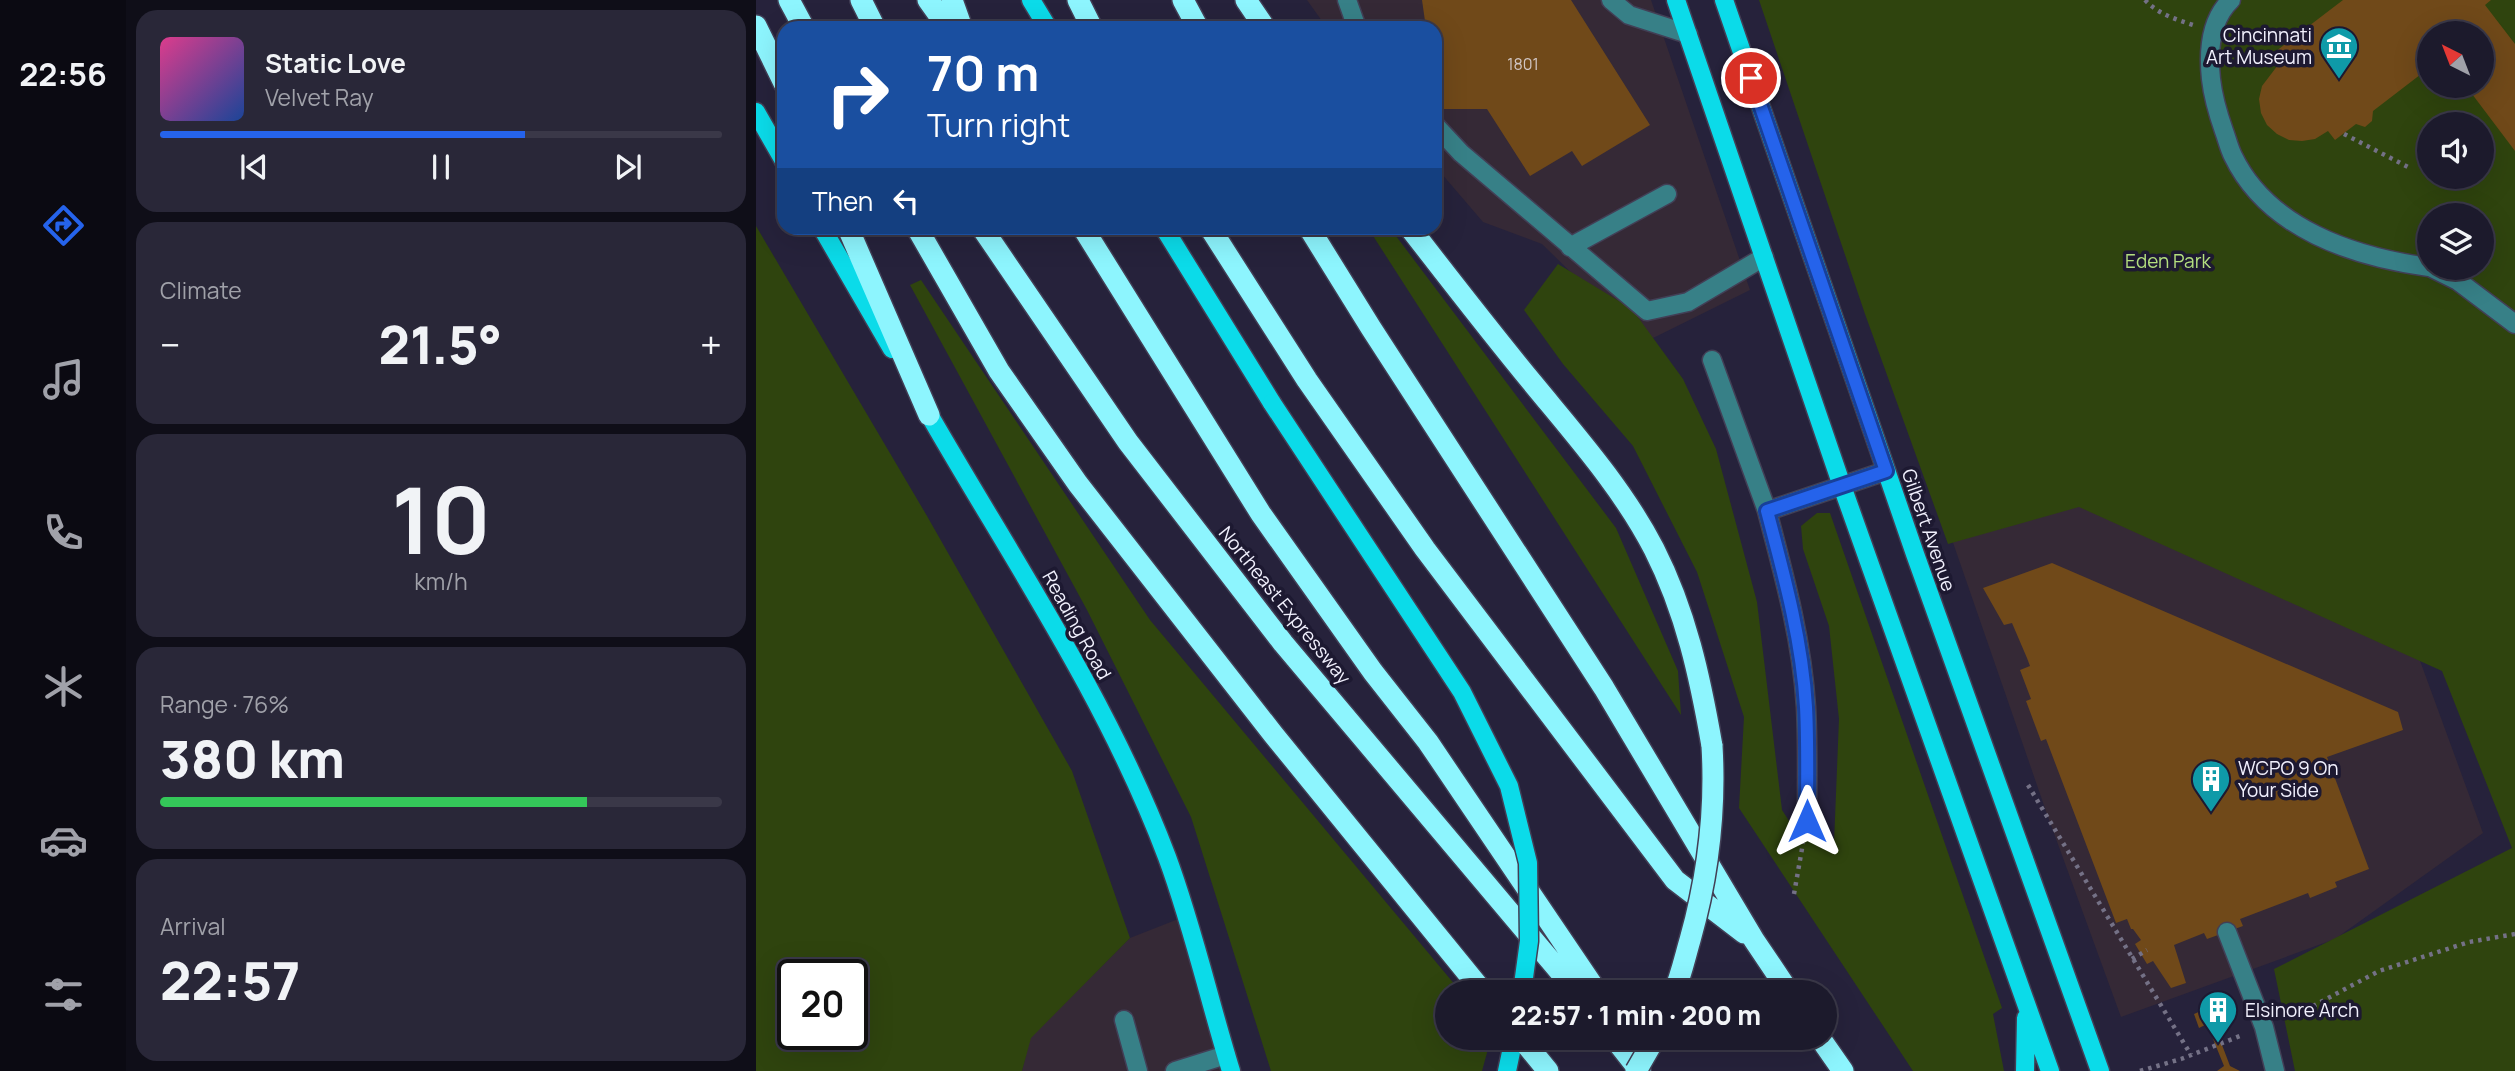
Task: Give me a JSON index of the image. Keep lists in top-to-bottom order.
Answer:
{
  "streets": {
    "highway": ["Northeast Expressway"],
    "main road": ["Gilbert Avenue", "Reading Road"]
  },
  "parks": ["Eden Park"],
  "places": {
    "museum": ["Cincinnati Art Museum"],
    "building": ["WCPO 9 On Your Side", "Elsinore Arch"]
  },
  "house_numbers": ["1801"],
  "north": "top left",
  "page": {
    "tabs": "22:56",
    "turn": ["70 m", "Turn right"],
    "song": ["Static Love", "Velvet Ray"],
    "then": "Then",
    "tile": [
      "Climate",
      ["10", "km/h"],
      ["Range · 76%", "380 km"],
      ["Arrival", "22:57"]
    ],
    "heat": ["−", "21.5°", "+"],
    "limit": "20",
    "trip": "22:57 · 1 min · 200 m"
  }
}
